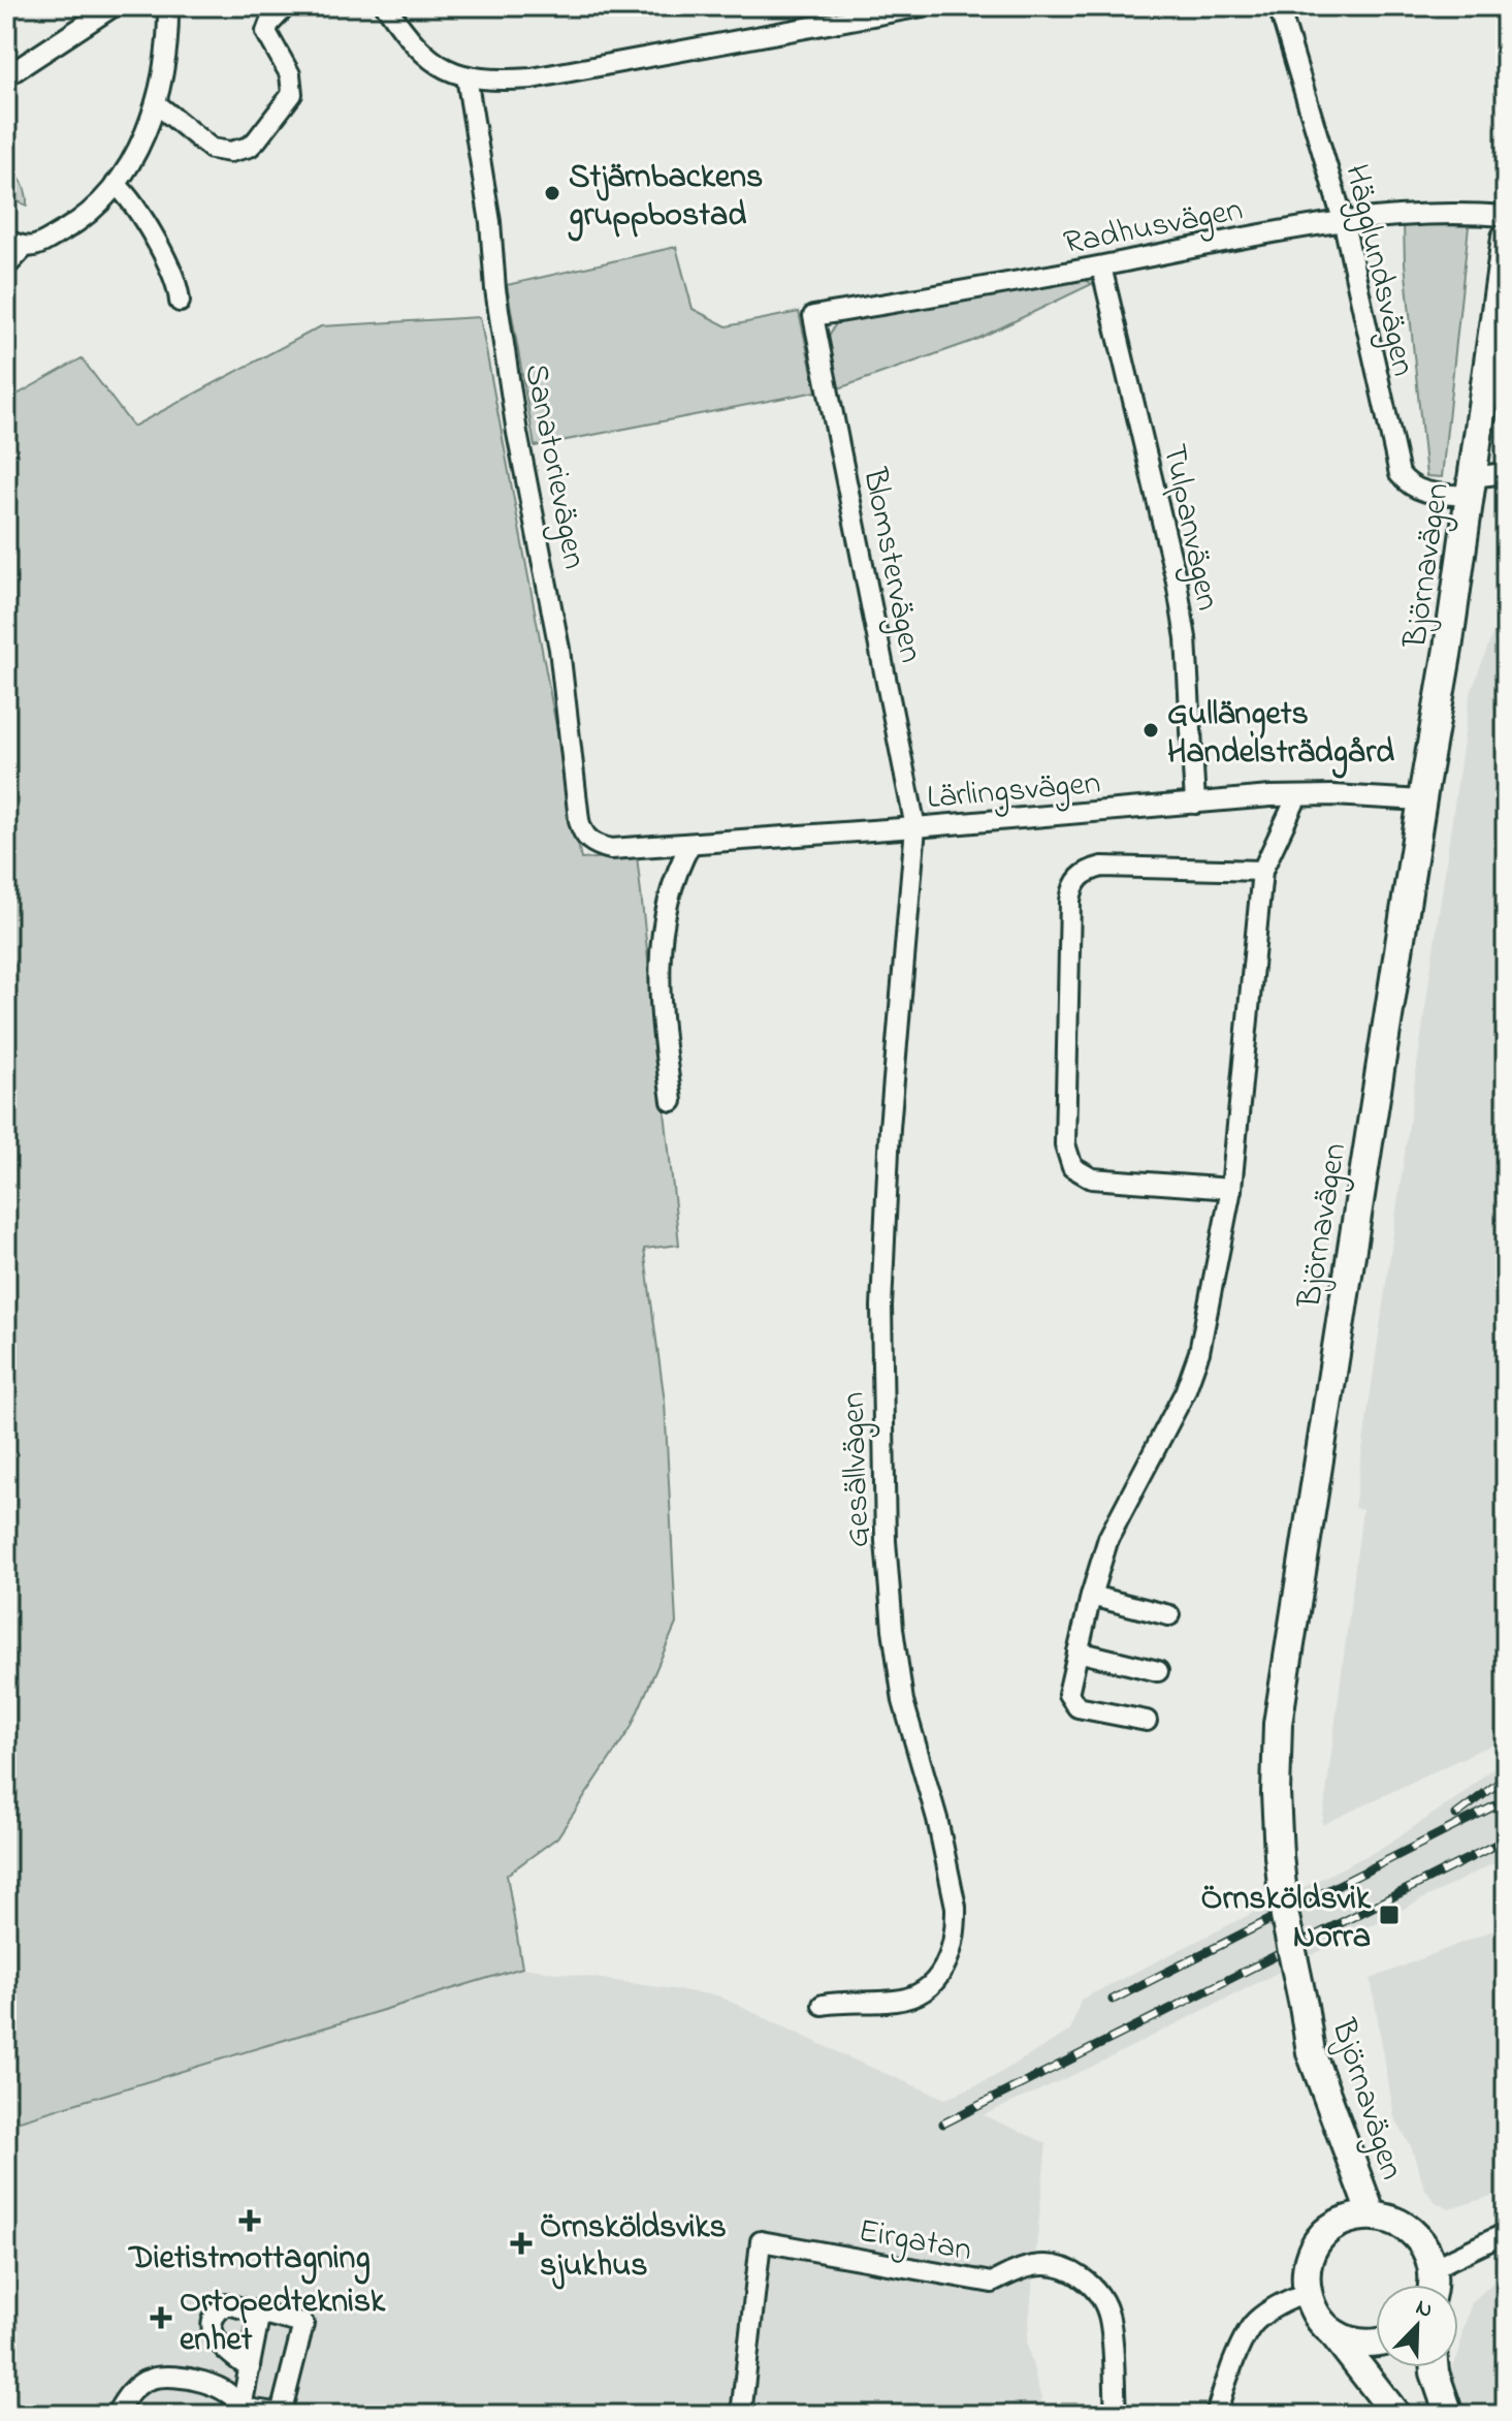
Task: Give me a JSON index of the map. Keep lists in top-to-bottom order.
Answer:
{
  "streets": {
    "main road": ["Björnavägen"],
    "street": [
      "Radhusvägen",
      "Hägglundsvägen",
      "Sanatorievägen",
      "Tulpanvägen",
      "Blomstervägen",
      "Lärlingsvägen",
      "Gesällvägen",
      "Eirgatan"
    ]
  },
  "crossings": [
    ["Radhusvägen", "Hägglundsvägen"],
    ["Radhusvägen", "Tulpanvägen"],
    ["Radhusvägen", "Blomstervägen"],
    ["Hägglundsvägen", "Björnavägen"],
    ["Sanatorievägen", "Lärlingsvägen"],
    ["Tulpanvägen", "Lärlingsvägen"],
    ["Blomstervägen", "Lärlingsvägen"],
    ["Blomstervägen", "Gesällvägen"],
    ["Björnavägen", "Lärlingsvägen"],
    ["Lärlingsvägen", "Gesällvägen"]
  ],
  "places": {
    "other": ["Stjärnbackens gruppbostad", "Gullängets Handelsträdgård"],
    "transit": ["Örnsköldsvik Norra"],
    "health": ["Dietistmottagning", "Örnsköldsviks sjukhus", "Ortopedteknisk enhet"]
  },
  "north": "top right"
}
